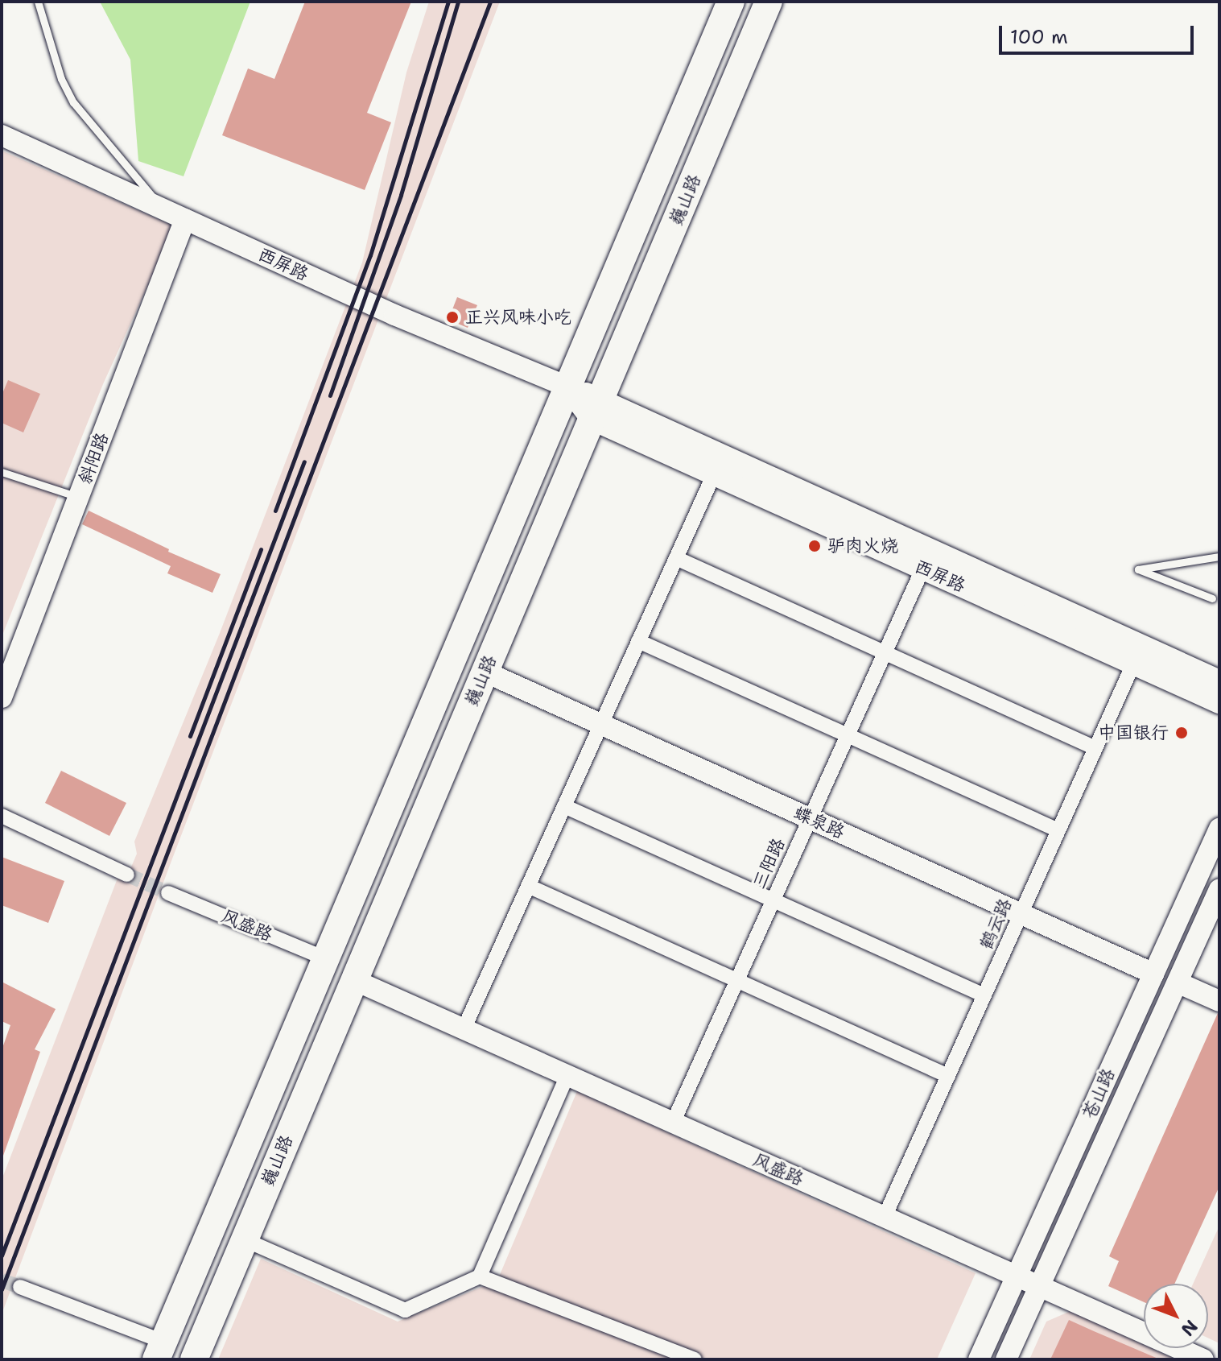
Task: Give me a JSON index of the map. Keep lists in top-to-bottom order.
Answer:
{
  "streets": {
    "highway": ["巍山路"],
    "main road": ["西屏路"],
    "street": [
      "斜阳路",
      "蝶泉路",
      "三阳路",
      "鹤云路",
      "风盛路",
      "苍山路"
    ]
  },
  "crossings": [
    ["巍山路", "西屏路"],
    ["巍山路", "蝶泉路"],
    ["巍山路", "风盛路"],
    ["西屏路", "斜阳路"],
    ["西屏路", "三阳路"],
    ["西屏路", "鹤云路"],
    ["蝶泉路", "三阳路"],
    ["蝶泉路", "鹤云路"],
    ["蝶泉路", "苍山路"],
    ["三阳路", "风盛路"],
    ["鹤云路", "风盛路"],
    ["风盛路", "苍山路"]
  ],
  "places": ["正兴风味小吃", "驴肉火烧", "中国银行"],
  "scale_bar": "100 m",
  "north": "bottom right"
}
